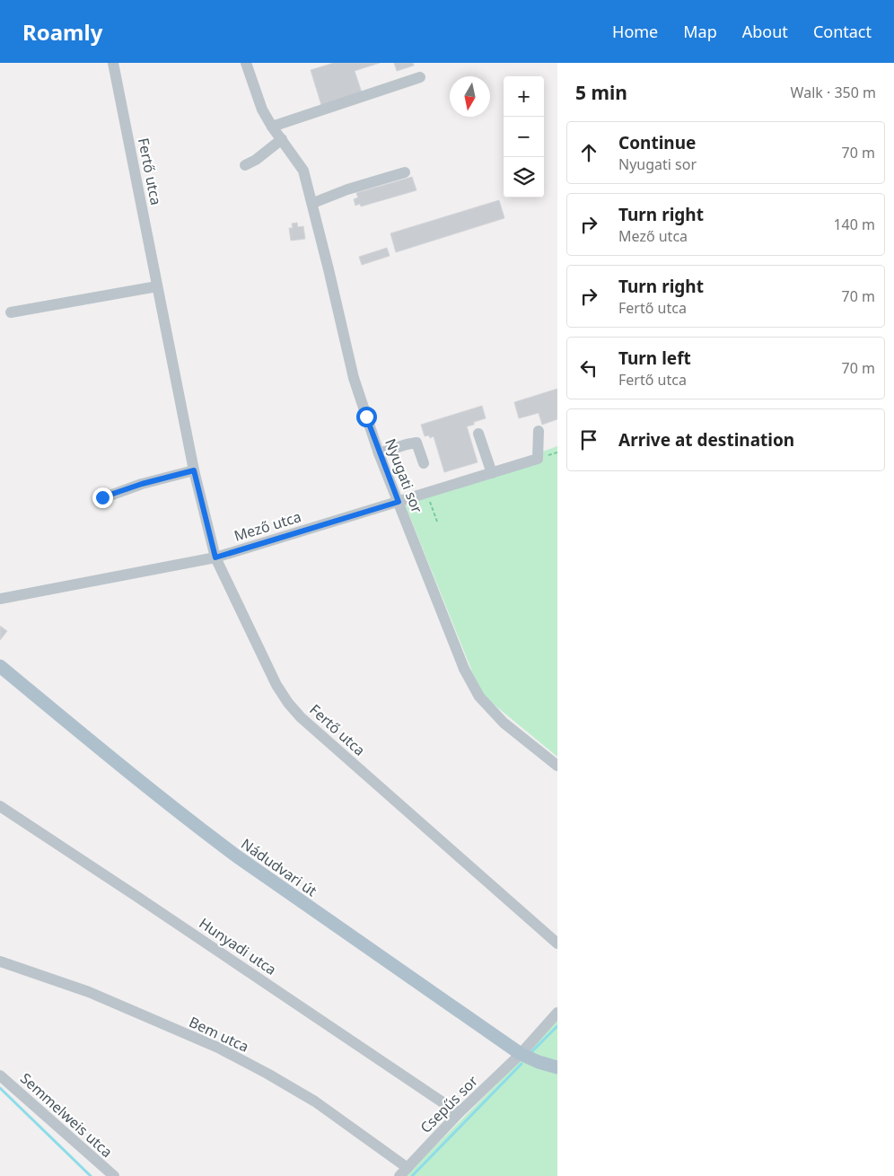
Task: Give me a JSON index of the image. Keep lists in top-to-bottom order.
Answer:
{
  "streets": {
    "main road": ["Nádudvari út"],
    "street": [
      "Fertő utca",
      "Nyugati sor",
      "Mező utca",
      "Hunyadi utca",
      "Bem utca",
      "Csepűs sor",
      "Semmelweis utca"
    ]
  },
  "crossings": [
    ["Fertő utca", "Mező utca"],
    ["Nyugati sor", "Mező utca"],
    ["Nádudvari út", "Csepűs sor"],
    ["Hunyadi utca", "Csepűs sor"],
    ["Bem utca", "Csepűs sor"]
  ],
  "north": "bottom",
  "page": {
    "header": "Roamly",
    "nav": [
      "Home",
      "Map",
      "About",
      "Contact"
    ],
    "heading": ["5 min", "Walk · 350 m"],
    "map_buttons": ["+", "−"],
    "list": [
      ["Continue", "Nyugati sor", "70 m"],
      ["Turn right", "Mező utca", "140 m"],
      ["Turn right", "Fertő utca", "70 m"],
      ["Turn left", "Fertő utca", "70 m"],
      "Arrive at destination"
    ]
  }
}
